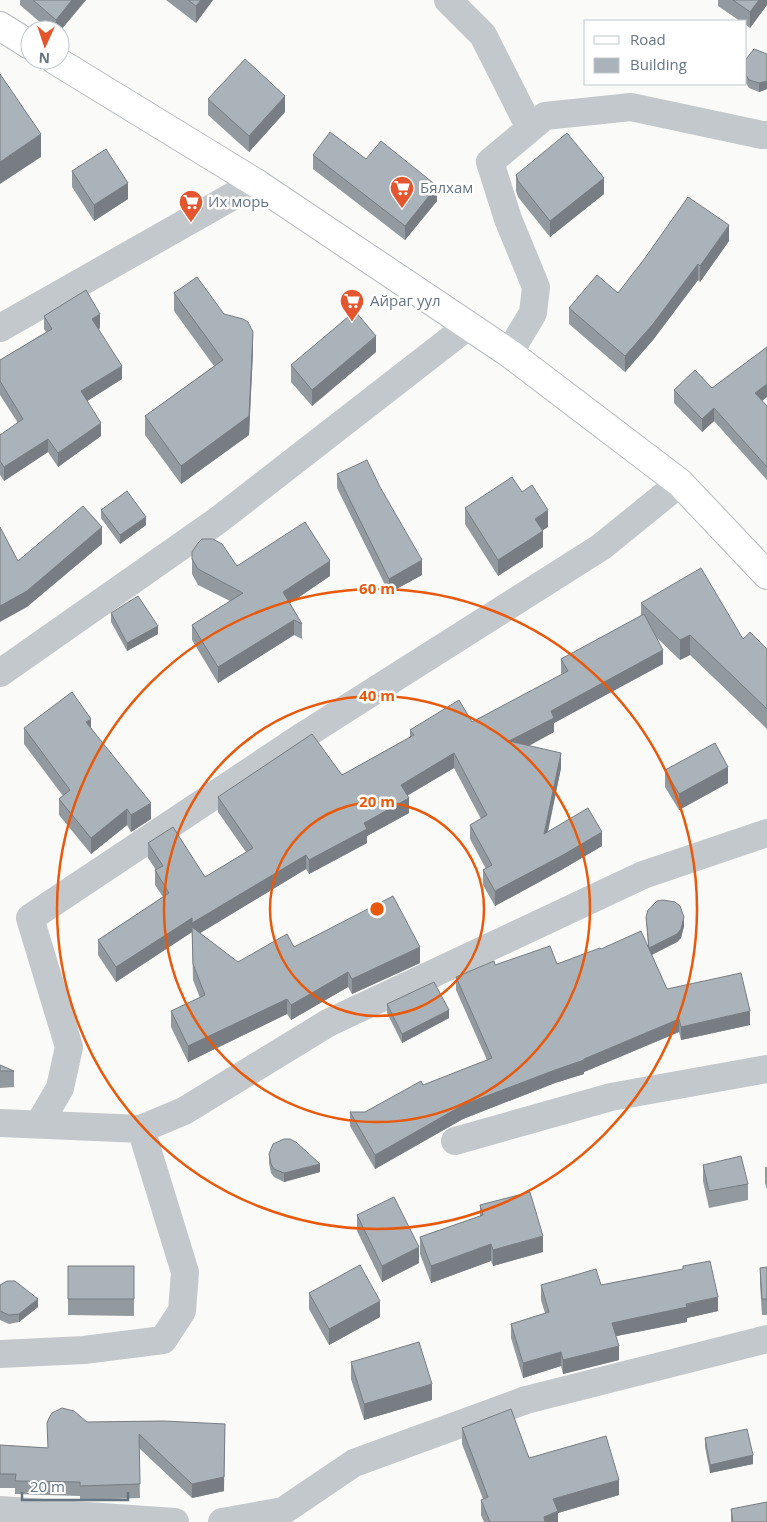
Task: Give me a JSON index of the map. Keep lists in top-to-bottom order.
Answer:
{
  "places": {
    "supermarket": ["Бялхам", "Их морь", "Айраг уул"]
  },
  "legend": ["Road", "Building"],
  "scale_bar": "20 m",
  "north": "bottom",
  "rings": ["60 m", "40 m", "20 m"]
}
